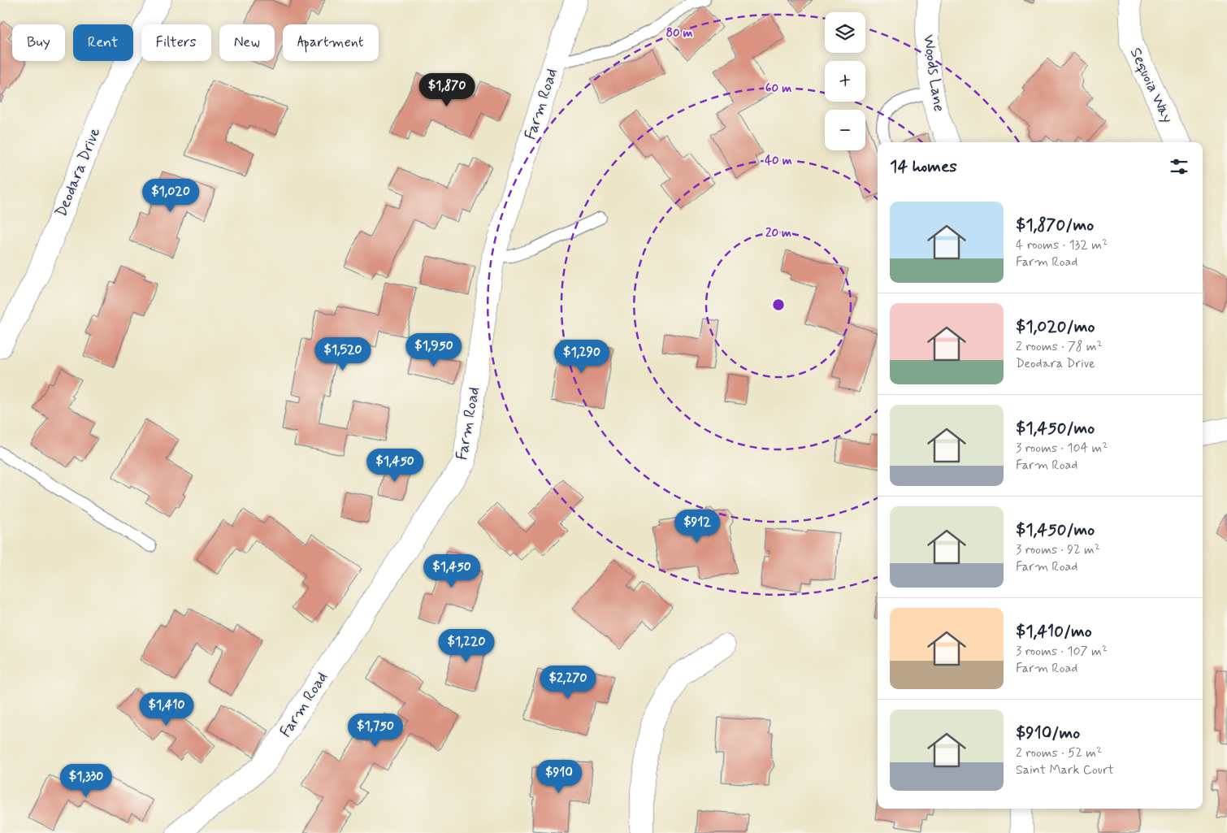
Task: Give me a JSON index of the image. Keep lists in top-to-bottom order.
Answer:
{
  "streets": {
    "street": [
      "Woods Lane",
      "Sequoia Way",
      "Farm Road",
      "Deodara Drive"
    ]
  },
  "page": {
    "map_buttons": ["+", "−"],
    "chip": [
      "Buy",
      "Rent",
      "Filters",
      "New",
      "Apartment"
    ],
    "price": [
      "$1,870",
      "$1,020",
      "$1,950",
      "$1,520",
      "$1,290",
      "$1,450",
      "$912",
      "$1,450",
      "$1,220",
      "$2,270",
      "$1,410",
      "$1,750",
      "$910",
      "$1,330"
    ],
    "heading": "14 homes",
    "list": [
      {
        "name": "$1,870/mo",
        "note": "4 rooms · 132 m² · Farm Road"
      },
      {
        "name": "$1,020/mo",
        "note": "2 rooms · 78 m² · Deodara Drive"
      },
      {
        "name": "$1,450/mo",
        "note": "3 rooms · 104 m² · Farm Road"
      },
      {
        "name": "$1,450/mo",
        "note": "3 rooms · 92 m² · Farm Road"
      },
      {
        "name": "$1,410/mo",
        "note": "3 rooms · 107 m² · Farm Road"
      },
      {
        "name": "$910/mo",
        "note": "2 rooms · 52 m² · Saint Mark Court"
      }
    ]
  },
  "rings": [
    "80 m",
    "60 m",
    "40 m",
    "20 m"
  ]
}
